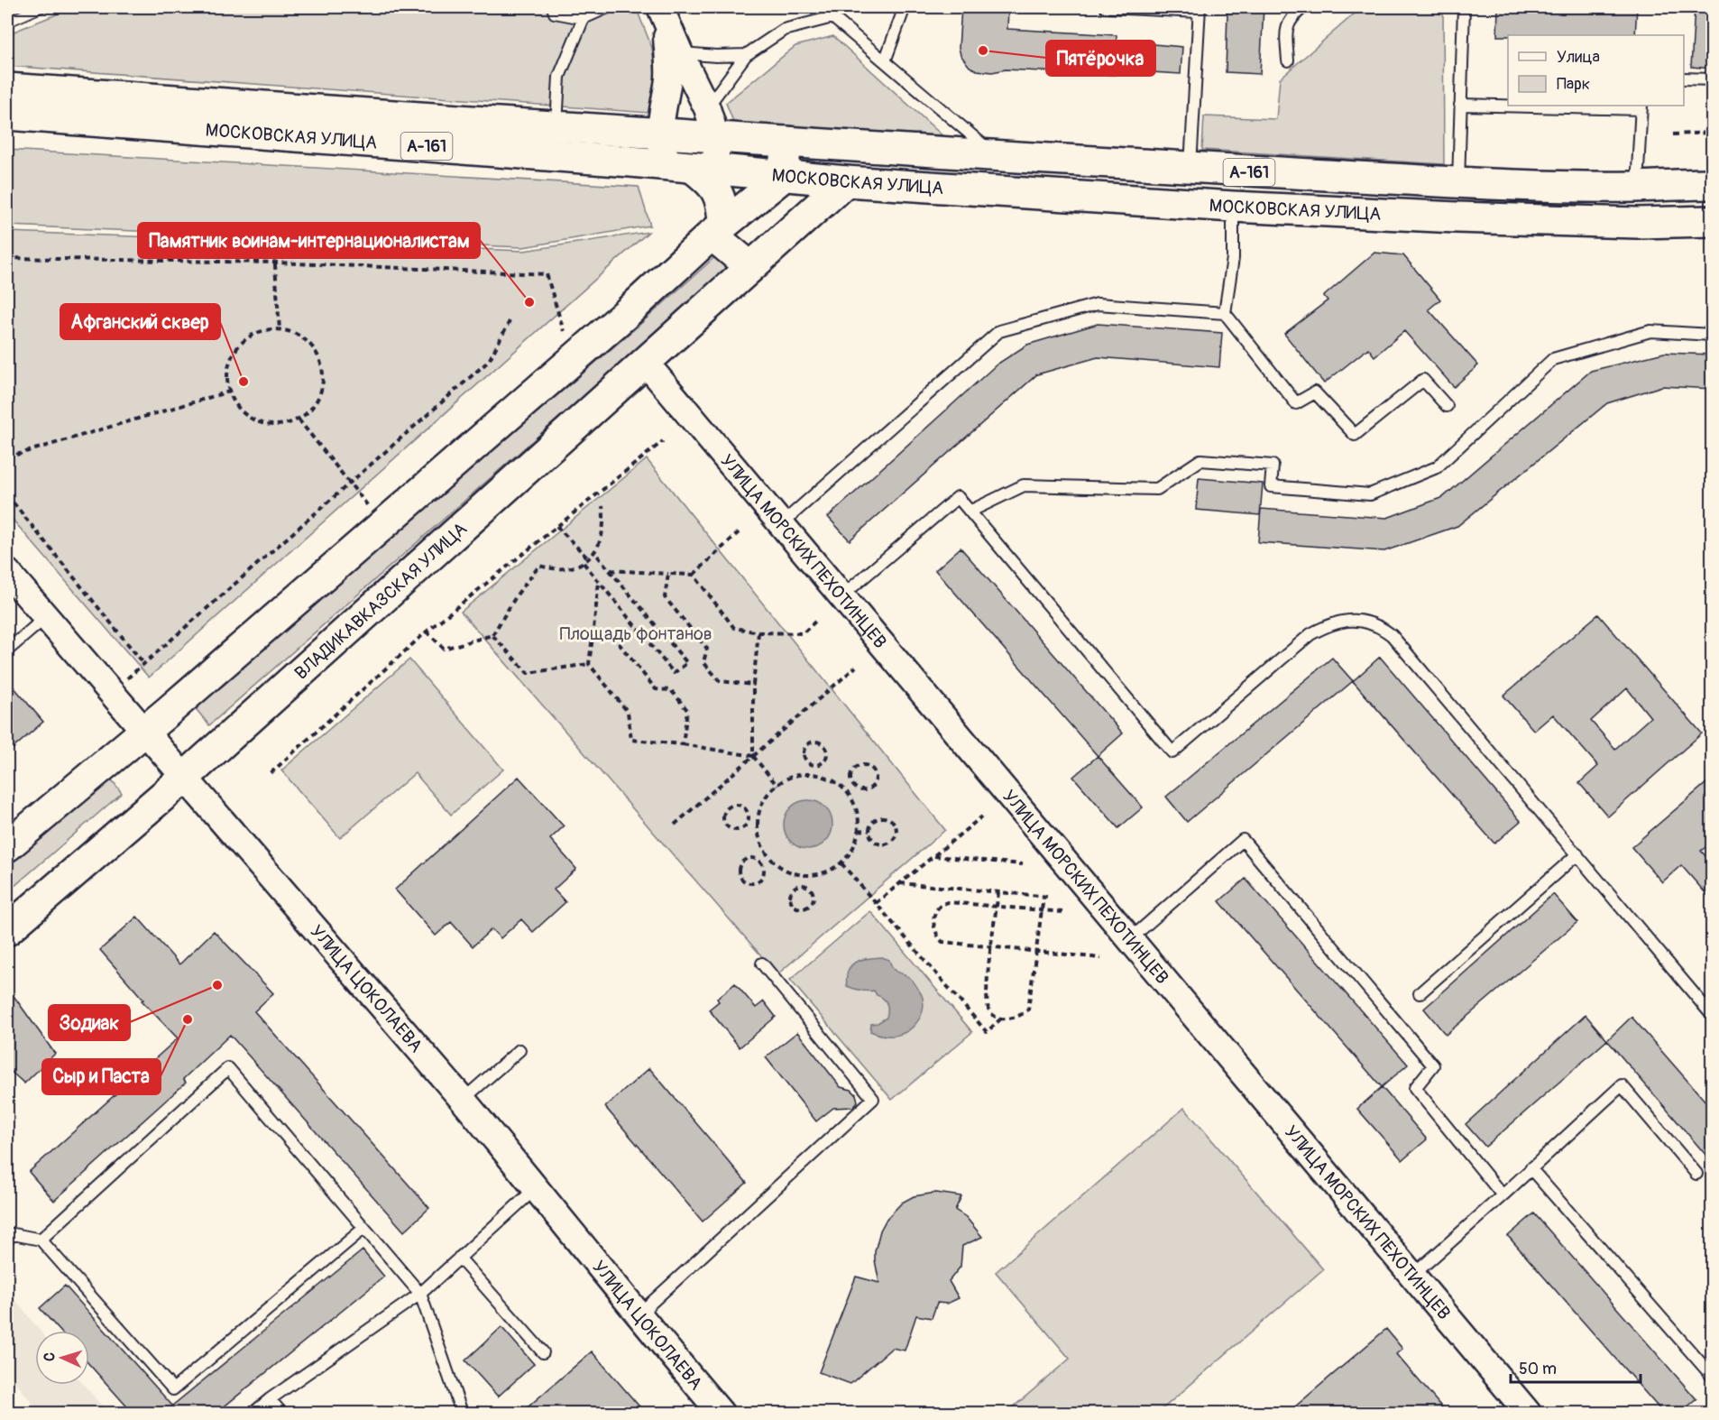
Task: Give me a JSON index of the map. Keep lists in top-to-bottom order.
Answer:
{
  "streets": {
    "main road": ["МОСКОВСКАЯ УЛИЦА", "А-161", "ВЛАДИКАВКАЗСКАЯ УЛИЦА"],
    "street": ["УЛИЦА МОРСКИХ ПЕХОТИНЦЕВ", "УЛИЦА ЦОКОЛАЕВА"]
  },
  "crossings": [
    ["МОСКОВСКАЯ УЛИЦА", "ВЛАДИКАВКАЗСКАЯ УЛИЦА"],
    ["УЛИЦА МОРСКИХ ПЕХОТИНЦЕВ", "ВЛАДИКАВКАЗСКАЯ УЛИЦА"],
    ["ВЛАДИКАВКАЗСКАЯ УЛИЦА", "УЛИЦА ЦОКОЛАЕВА"]
  ],
  "parks": ["Площадь фонтанов"],
  "places": [
    "Пятёрочка",
    "Памятник воинам-интернационалистам",
    "Афганский сквер",
    "Зодиак",
    "Сыр и Паста"
  ],
  "legend": ["Улица", "Парк"],
  "scale_bar": "50 m",
  "north": "left"
}
